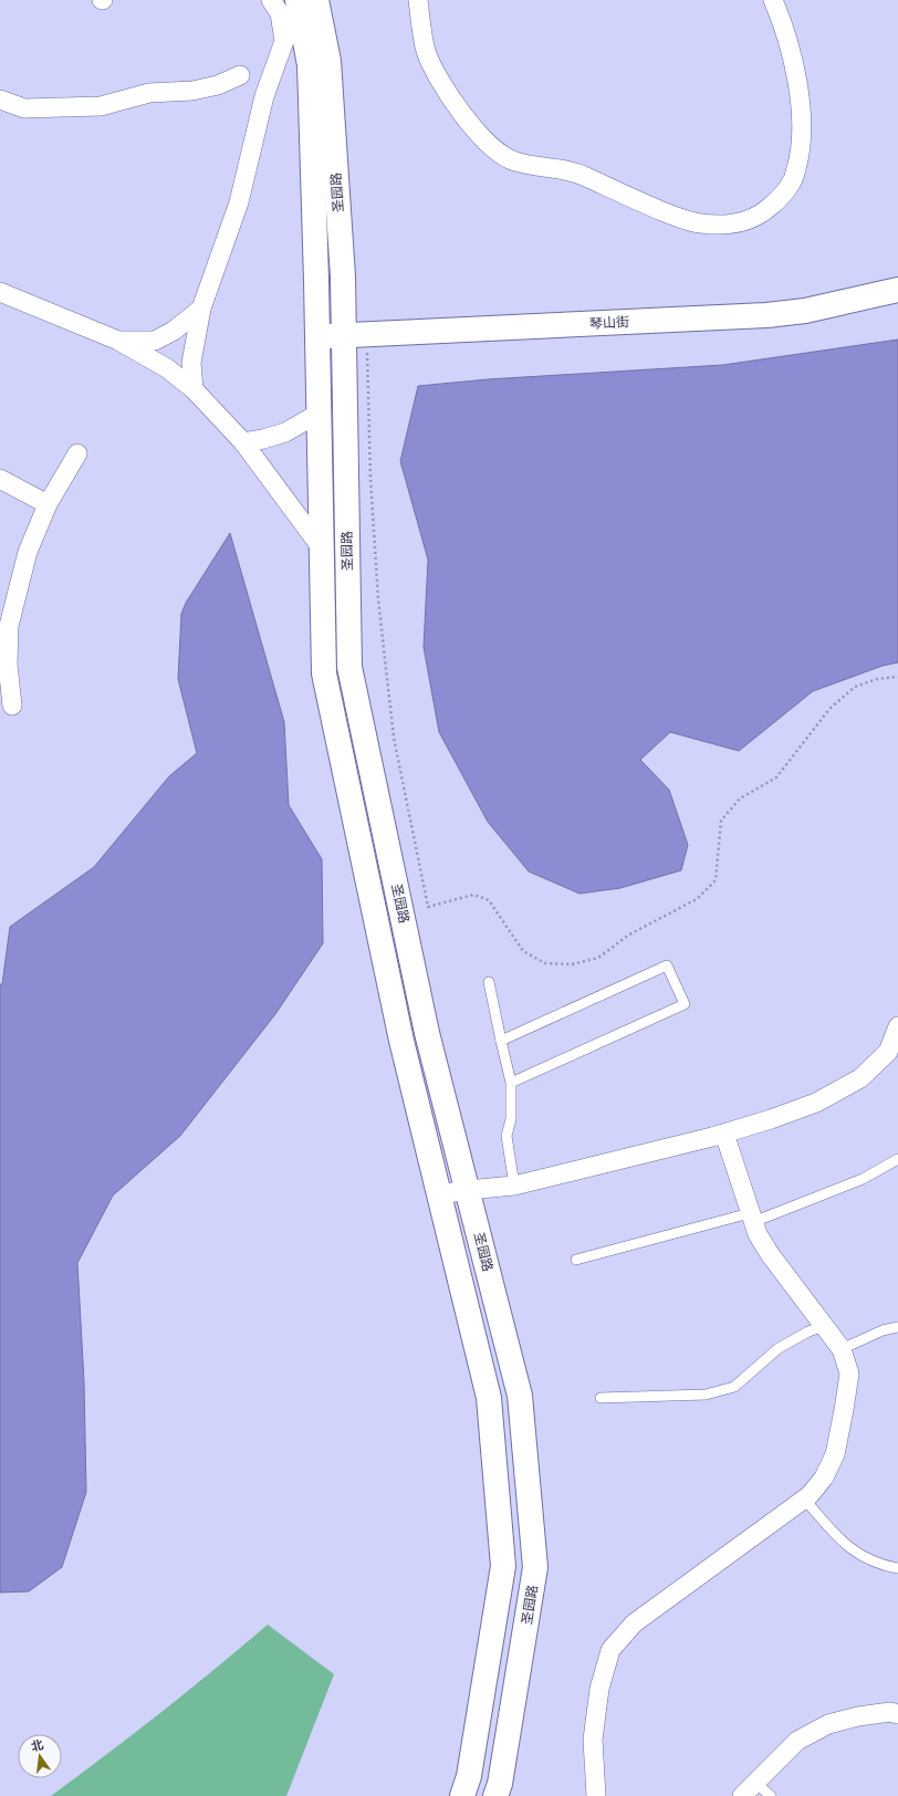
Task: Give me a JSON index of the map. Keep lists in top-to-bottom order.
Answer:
{
  "streets": {
    "street": ["圣园路", "琴山街"]
  },
  "crossings": [
    ["圣园路", "琴山街"]
  ],
  "north": "top"
}
